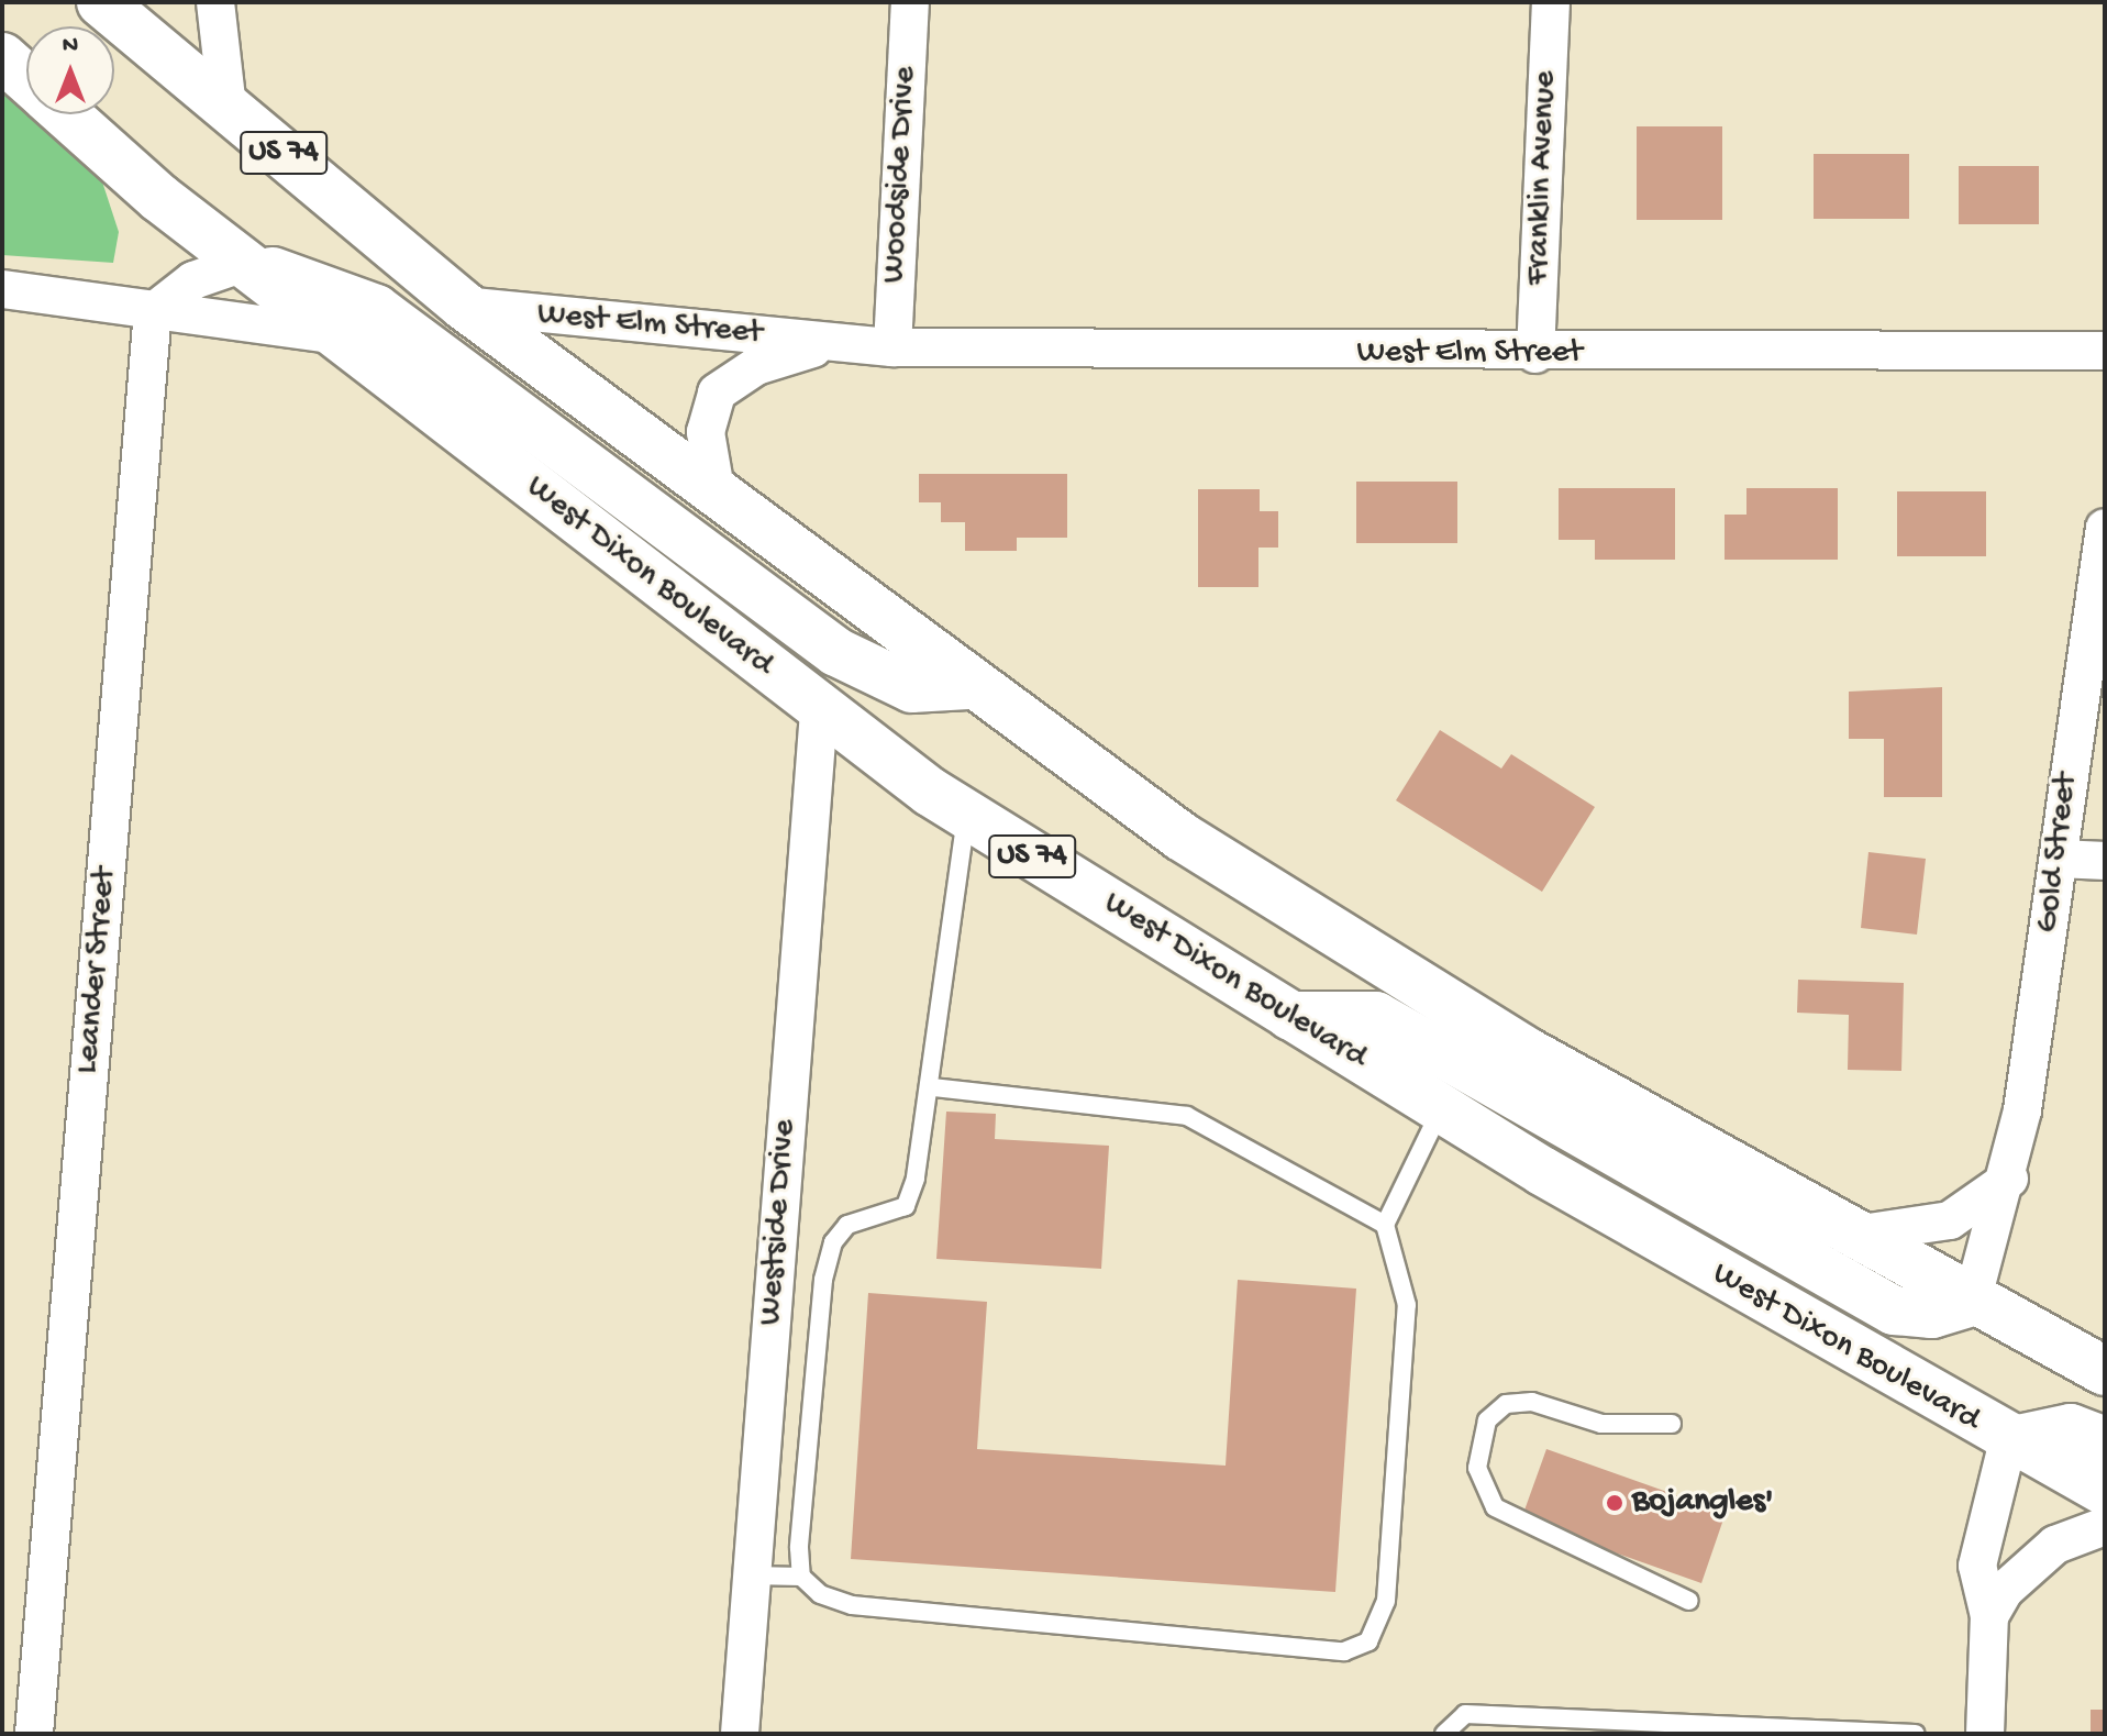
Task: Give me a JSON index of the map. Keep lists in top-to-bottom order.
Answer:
{
  "streets": {
    "highway": ["US 74", "West Dixon Boulevard"],
    "street": [
      "Woodside Drive",
      "Franklin Avenue",
      "West Elm Street",
      "Gold Street",
      "Leander Street",
      "Westside Drive"
    ]
  },
  "crossings": [
    ["US 74", "West Elm Street"],
    ["US 74", "Gold Street"],
    ["Woodside Drive", "West Elm Street"],
    ["Franklin Avenue", "West Elm Street"],
    ["West Dixon Boulevard", "Westside Drive"]
  ],
  "places": ["Bojangles'"],
  "north": "top"
}
